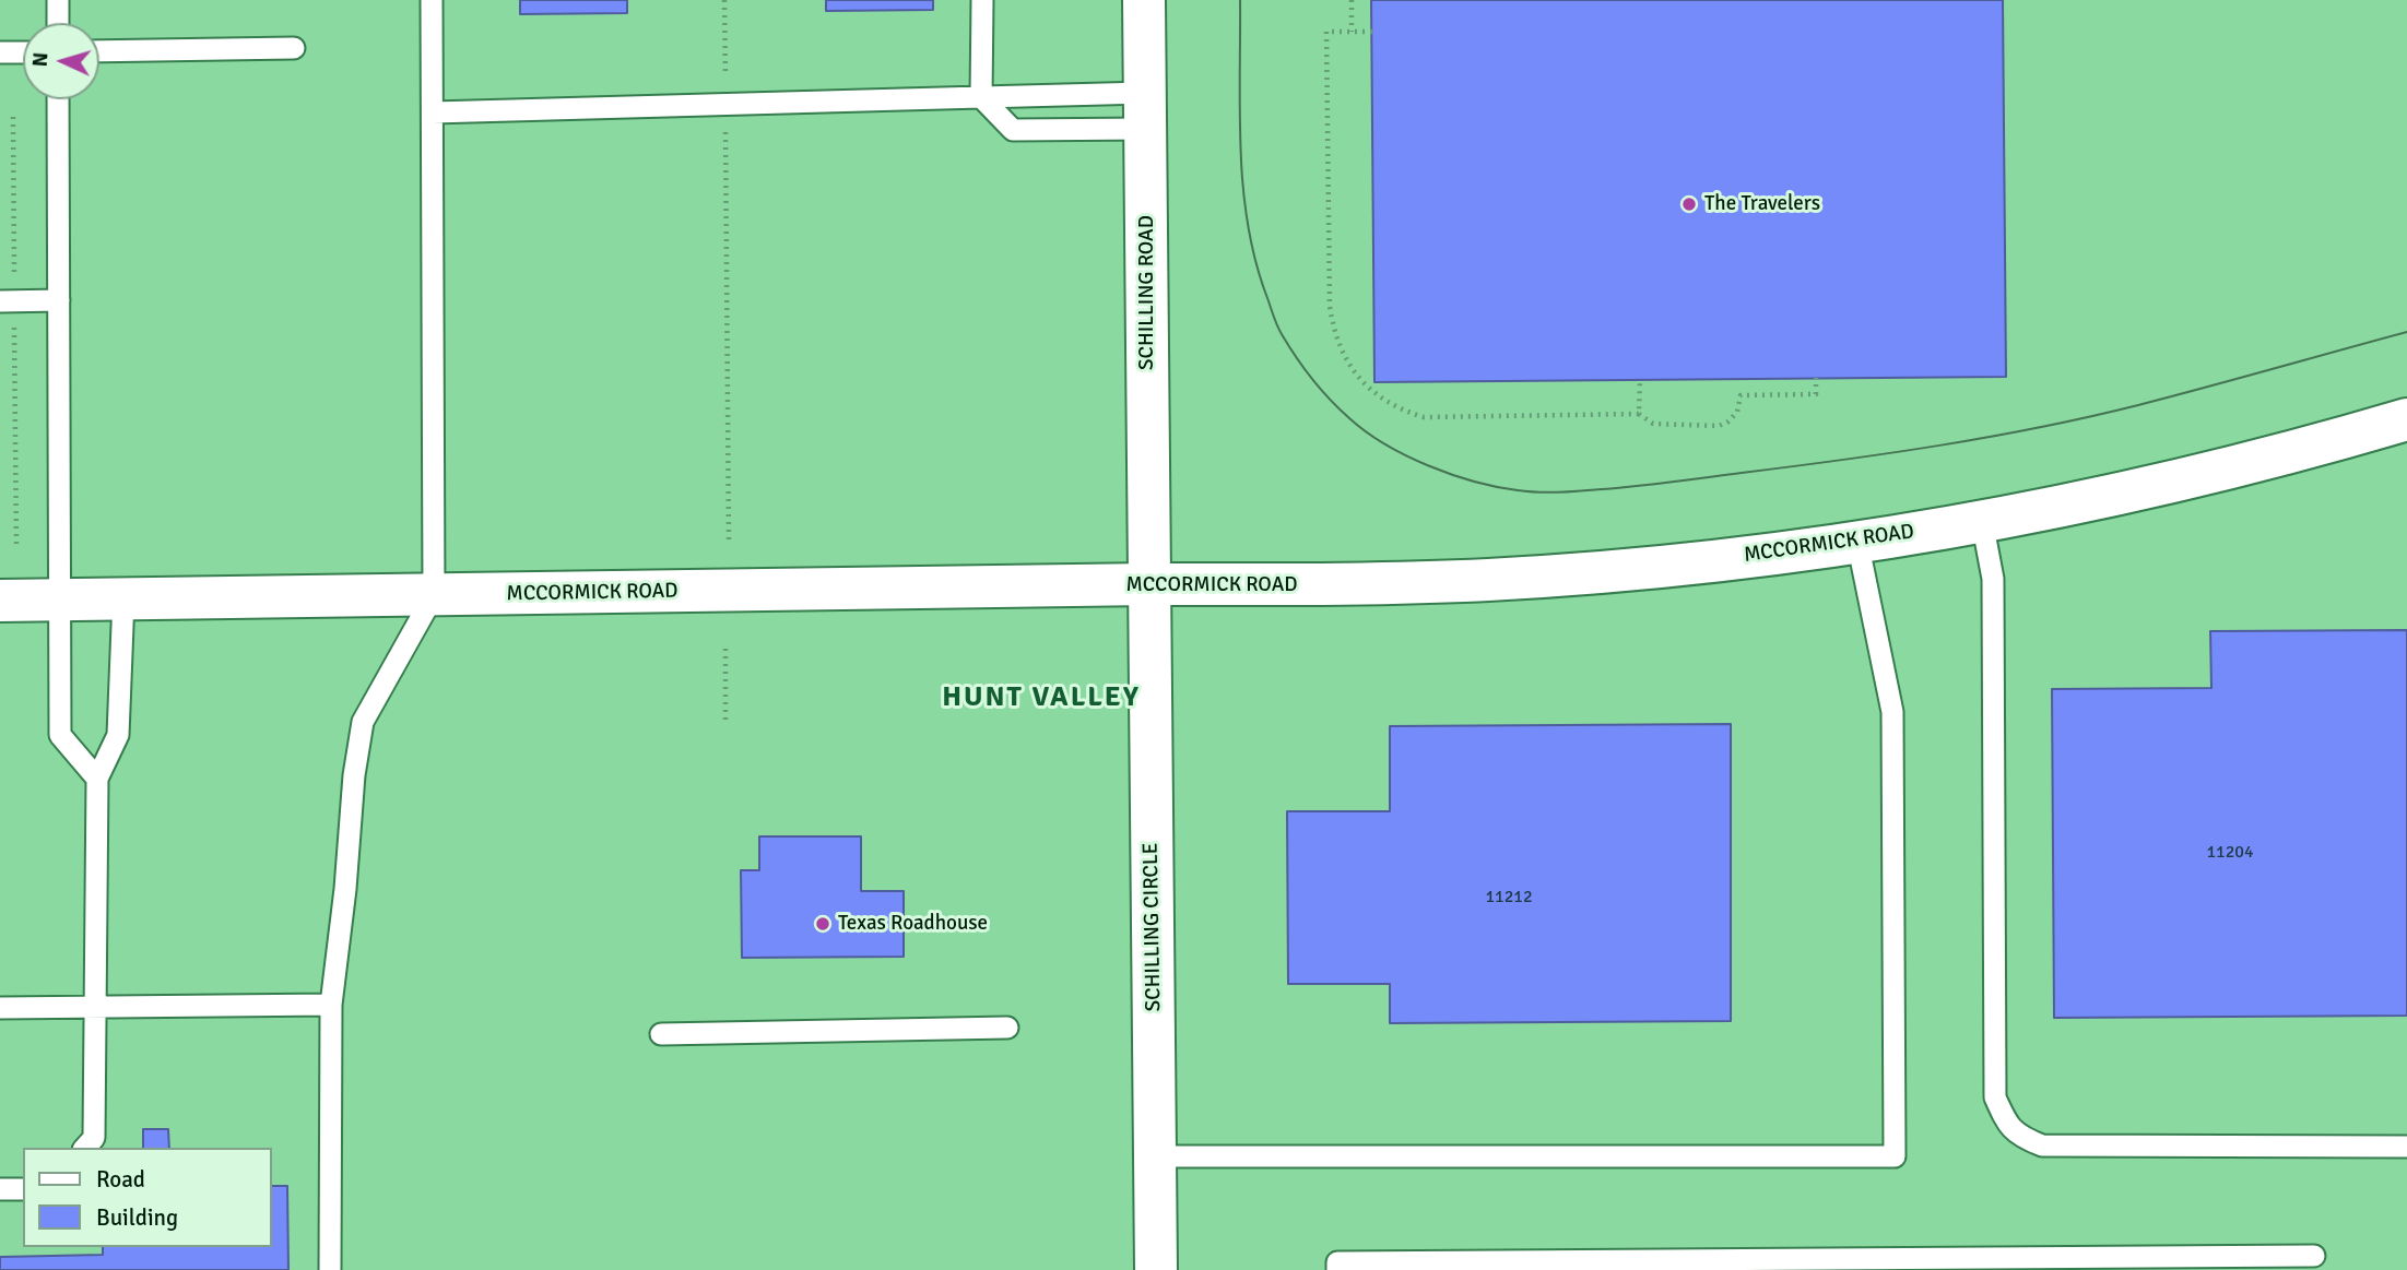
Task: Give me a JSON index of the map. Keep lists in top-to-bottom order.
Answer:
{
  "streets": {
    "main road": ["SCHILLING ROAD", "MCCORMICK ROAD", "SCHILLING CIRCLE"]
  },
  "crossings": [
    ["SCHILLING ROAD", "MCCORMICK ROAD"],
    ["SCHILLING ROAD", "SCHILLING CIRCLE"],
    ["MCCORMICK ROAD", "SCHILLING CIRCLE"]
  ],
  "districts": ["HUNT VALLEY"],
  "places": ["The Travelers", "Texas Roadhouse"],
  "house_numbers": ["11204", "11212"],
  "legend": ["Road", "Building"],
  "north": "left"
}
